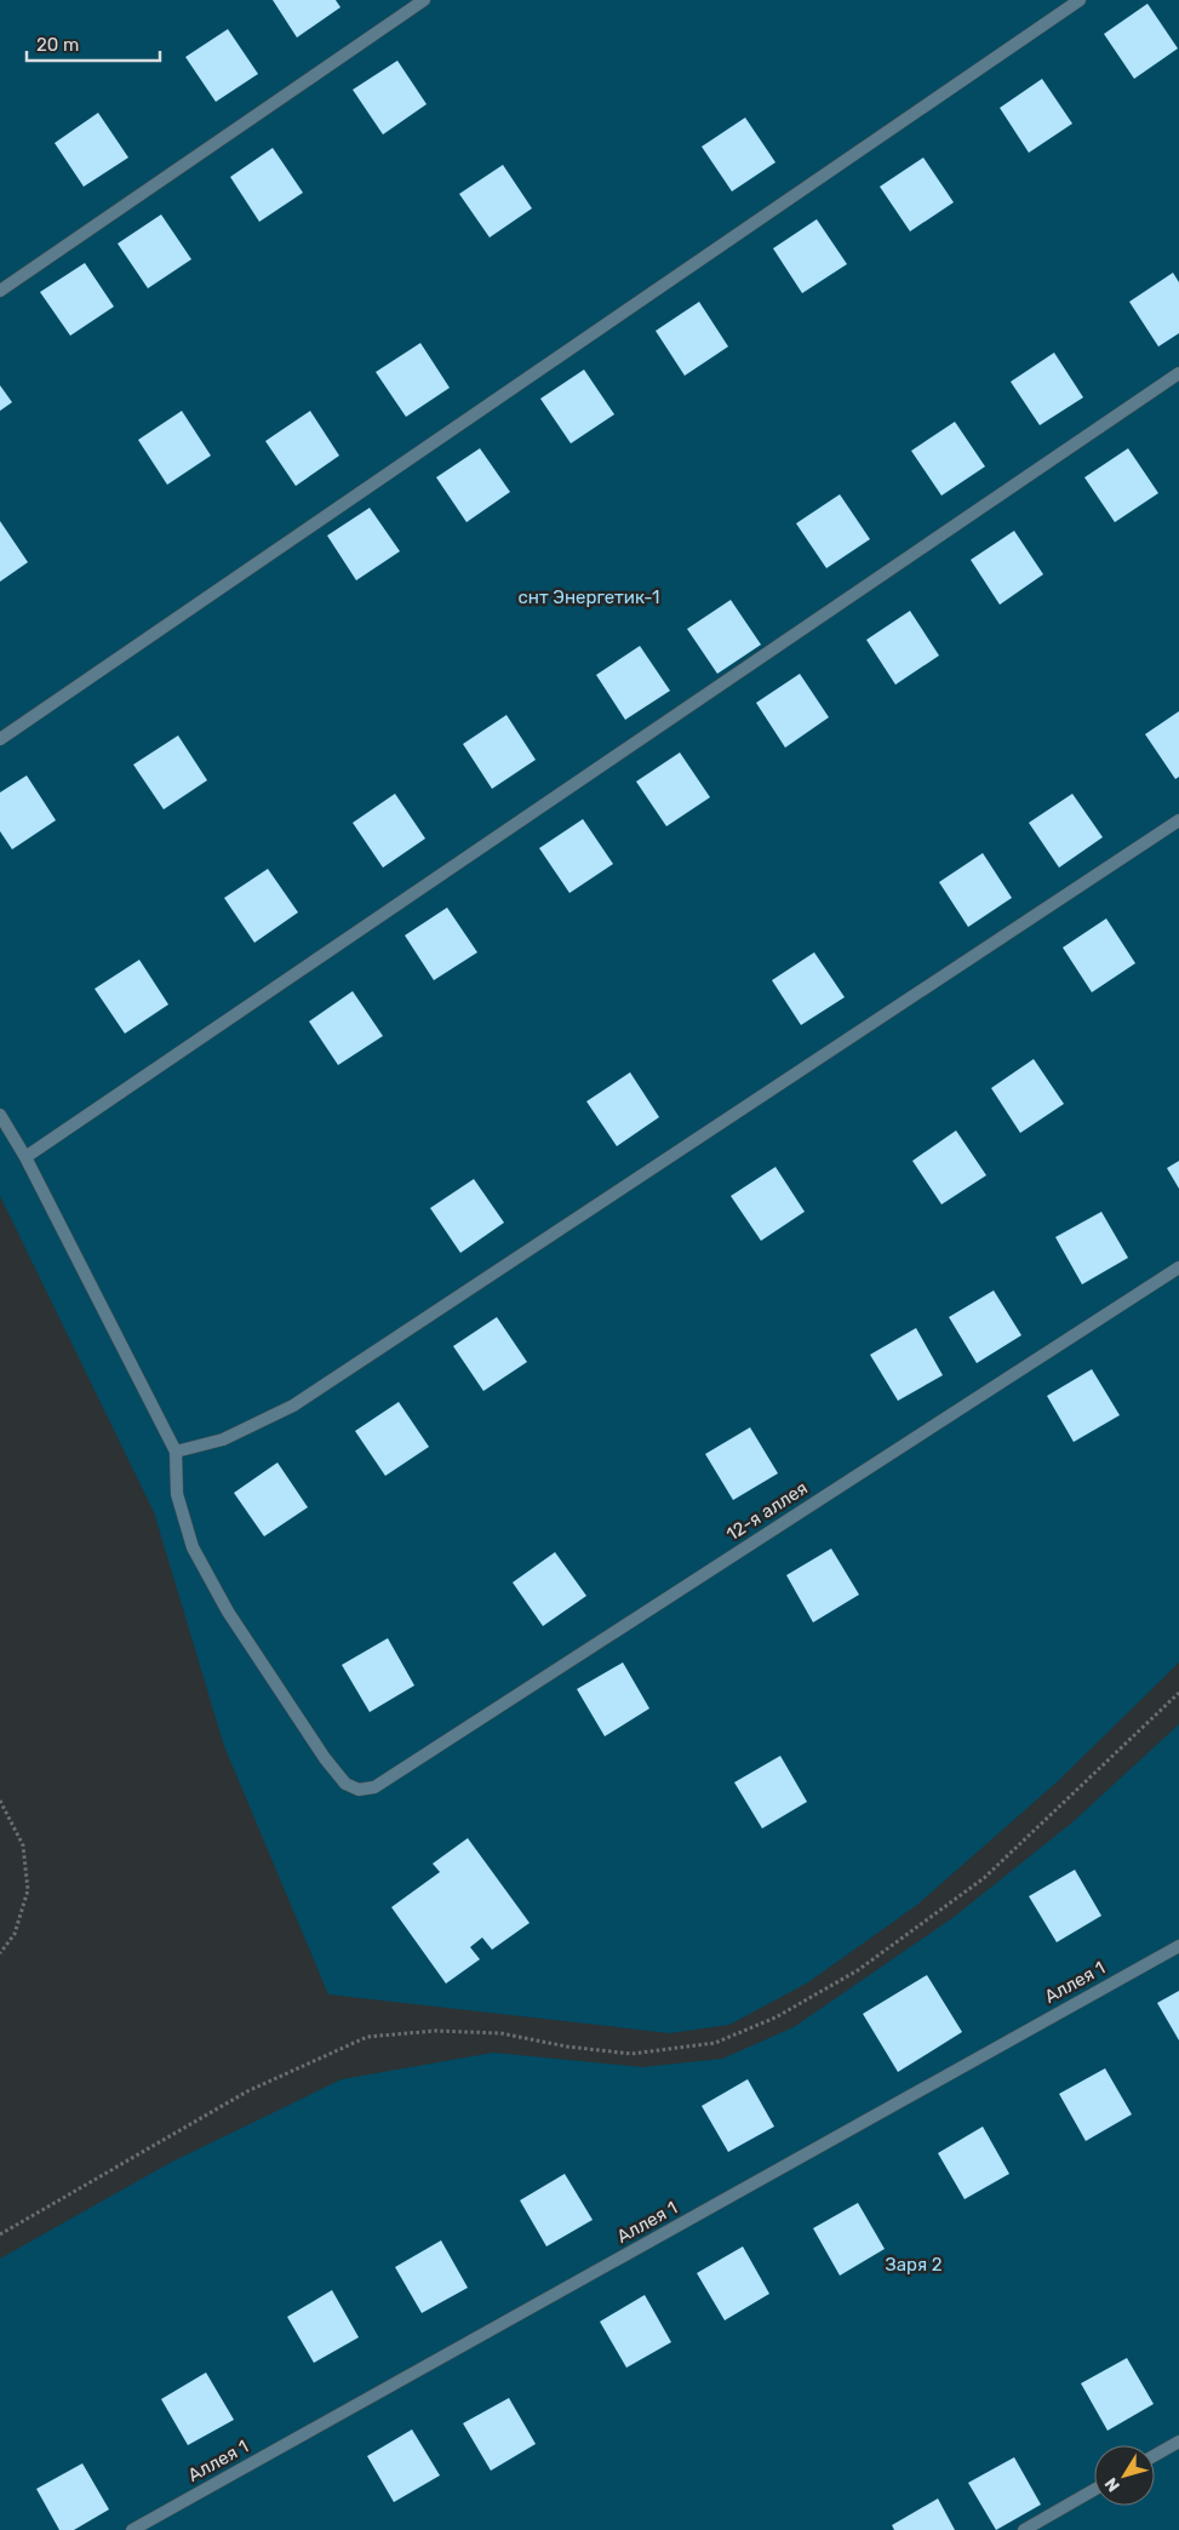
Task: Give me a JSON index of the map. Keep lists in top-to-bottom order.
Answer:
{
  "streets": {
    "lane": ["12-я аллея", "Аллея 1"]
  },
  "parks": ["снт Энергетик-1", "Заря 2"],
  "scale_bar": "20 m",
  "north": "bottom left"
}
